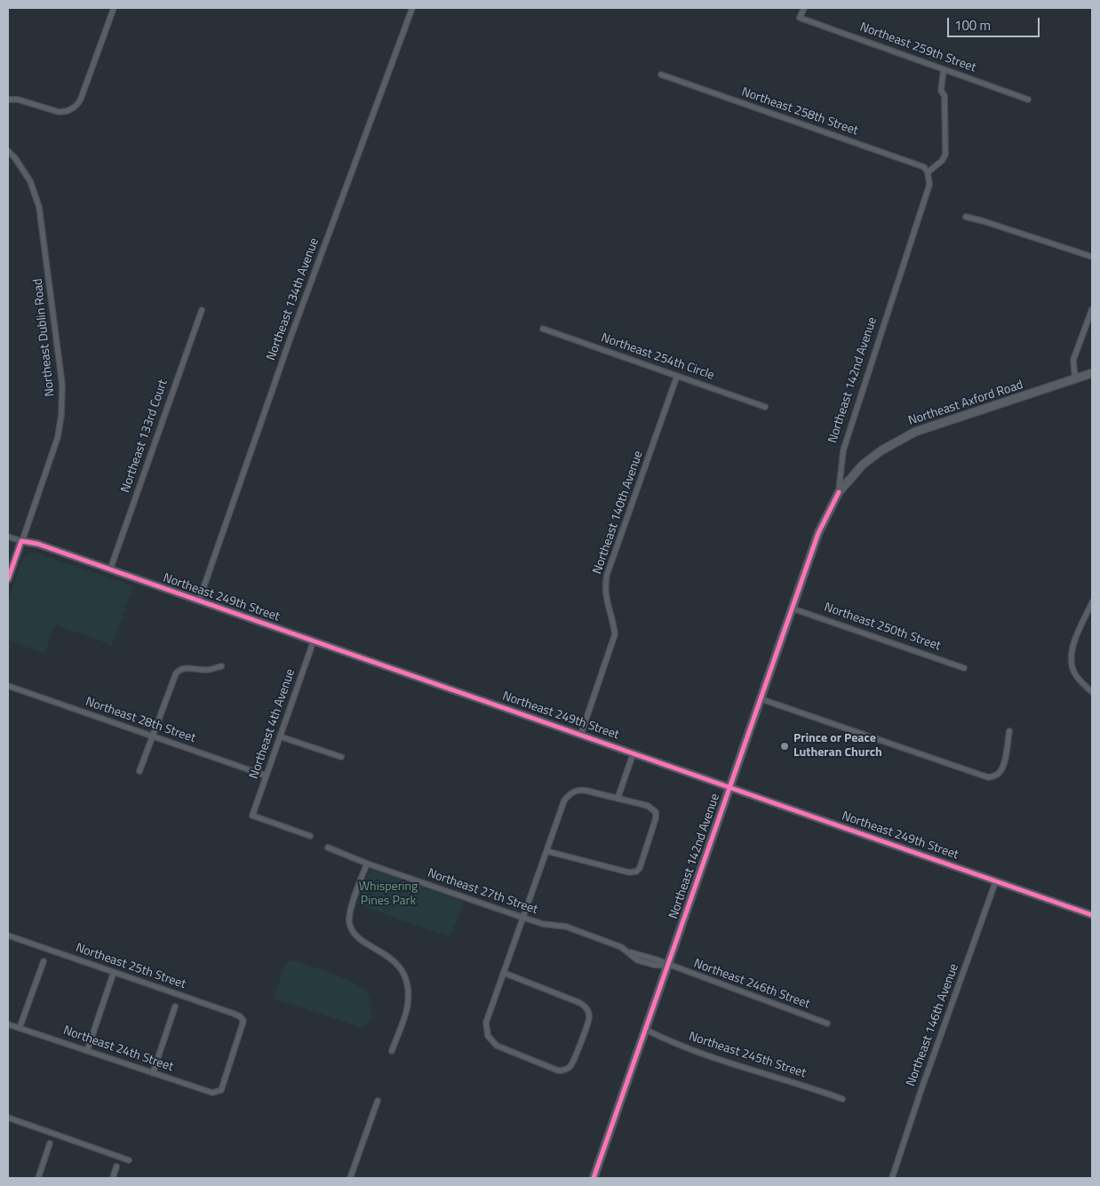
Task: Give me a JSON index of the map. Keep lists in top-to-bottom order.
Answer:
{
  "streets": {
    "main road": ["Northeast 142nd Avenue", "Northeast Axford Road"],
    "street": [
      "Northeast 259th Street",
      "Northeast 258th Street",
      "Northeast 134th Avenue",
      "Northeast Dublin Road",
      "Northeast 254th Circle",
      "Northeast 133rd Court",
      "Northeast 140th Avenue",
      "Northeast 249th Street",
      "Northeast 250th Street",
      "Northeast 28th Street",
      "Northeast 4th Avenue",
      "Northeast 27th Street",
      "Northeast 25th Street",
      "Northeast 246th Street",
      "Northeast 146th Avenue",
      "Northeast 24th Street",
      "Northeast 245th Street"
    ]
  },
  "crossings": [
    ["Northeast 258th Street", "Northeast 142nd Avenue"],
    ["Northeast 134th Avenue", "Northeast 249th Street"],
    ["Northeast Dublin Road", "Northeast 249th Street"],
    ["Northeast 254th Circle", "Northeast 140th Avenue"],
    ["Northeast 142nd Avenue", "Northeast Axford Road"],
    ["Northeast 142nd Avenue", "Northeast 249th Street"],
    ["Northeast 142nd Avenue", "Northeast 250th Street"],
    ["Northeast 142nd Avenue", "Northeast 27th Street"],
    ["Northeast 142nd Avenue", "Northeast 246th Street"],
    ["Northeast 142nd Avenue", "Northeast 245th Street"],
    ["Northeast 133rd Court", "Northeast 249th Street"],
    ["Northeast 140th Avenue", "Northeast 249th Street"],
    ["Northeast 249th Street", "Northeast 4th Avenue"],
    ["Northeast 249th Street", "Northeast 146th Avenue"],
    ["Northeast 28th Street", "Northeast 4th Avenue"],
    ["Northeast 27th Street", "Northeast 246th Street"],
    ["Northeast 25th Street", "Northeast 24th Street"]
  ],
  "parks": ["Whispering Pines Park"],
  "places": ["Prince or Peace Lutheran Church"],
  "scale_bar": "100 m"
}
